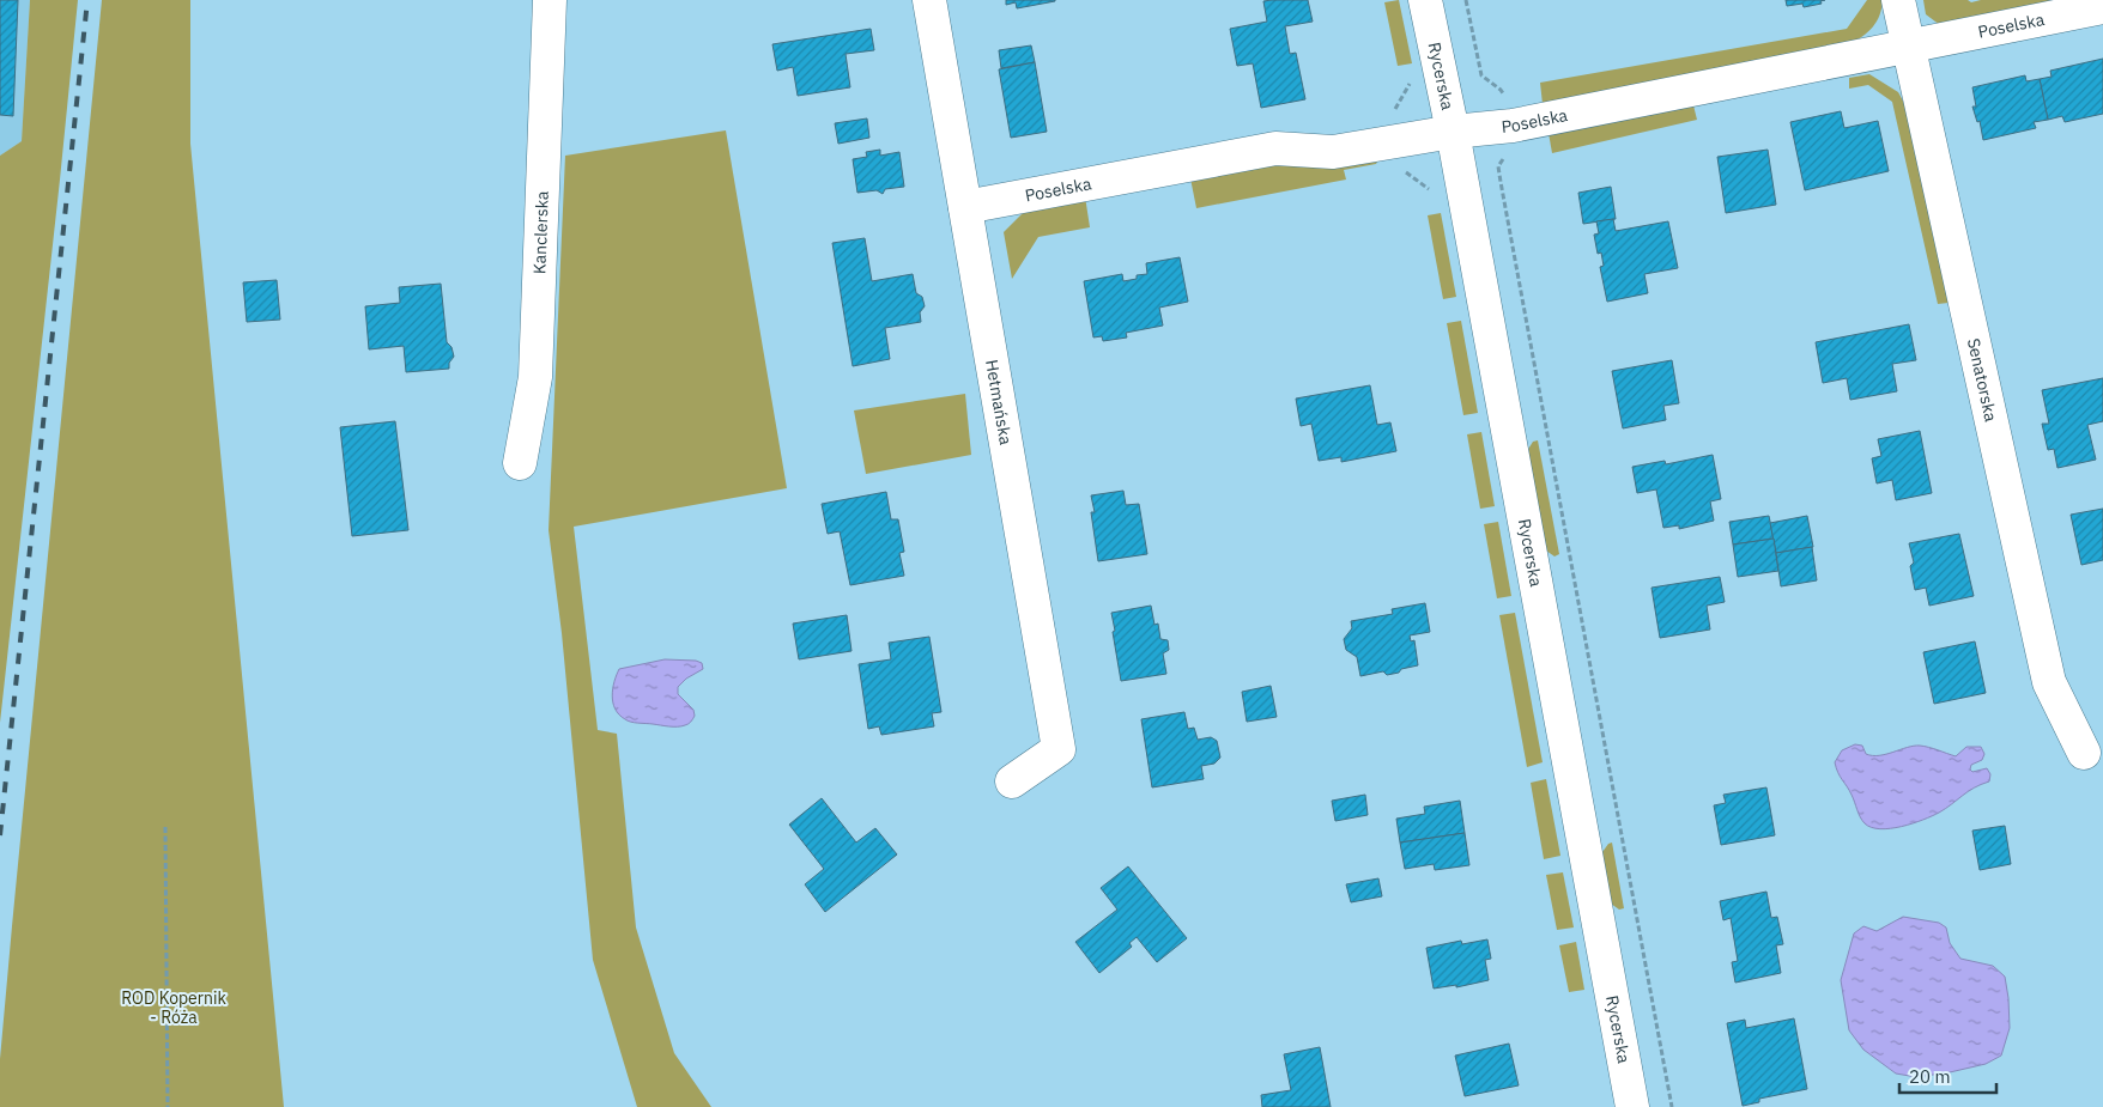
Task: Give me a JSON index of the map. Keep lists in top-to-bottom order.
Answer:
{
  "streets": {
    "street": [
      "Poselska",
      "Rycerska",
      "Kanclerska",
      "Senatorska",
      "Hetmańska"
    ]
  },
  "crossings": [
    ["Poselska", "Rycerska"],
    ["Poselska", "Senatorska"],
    ["Poselska", "Hetmańska"]
  ],
  "parks": ["ROD Kopernik - Róża"],
  "scale_bar": "20 m"
}
